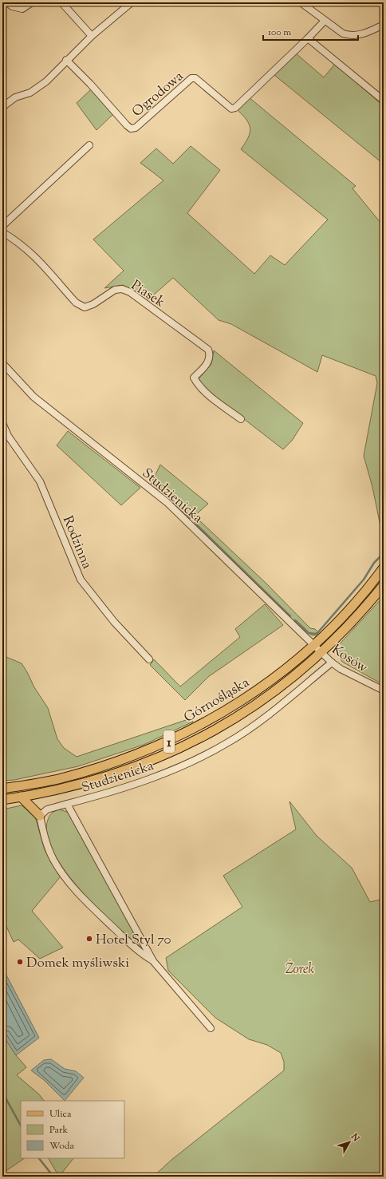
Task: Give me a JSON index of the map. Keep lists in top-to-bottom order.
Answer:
{
  "streets": {
    "main road": ["Górnośląska", "1"],
    "street": [
      "Ogrodowa",
      "Piasek",
      "Studzienicka",
      "Rodzinna",
      "Kosów"
    ]
  },
  "crossings": [
    ["Studzienicka", "Kosów"],
    ["Studzienicka", "Górnośląska"],
    ["Kosów", "Górnośląska"]
  ],
  "parks": ["Żorek"],
  "places": ["Hotel Styl 70", "Domek myśliwski"],
  "legend": ["Ulica", "Park", "Woda"],
  "scale_bar": "100 m",
  "north": "top right"
}
